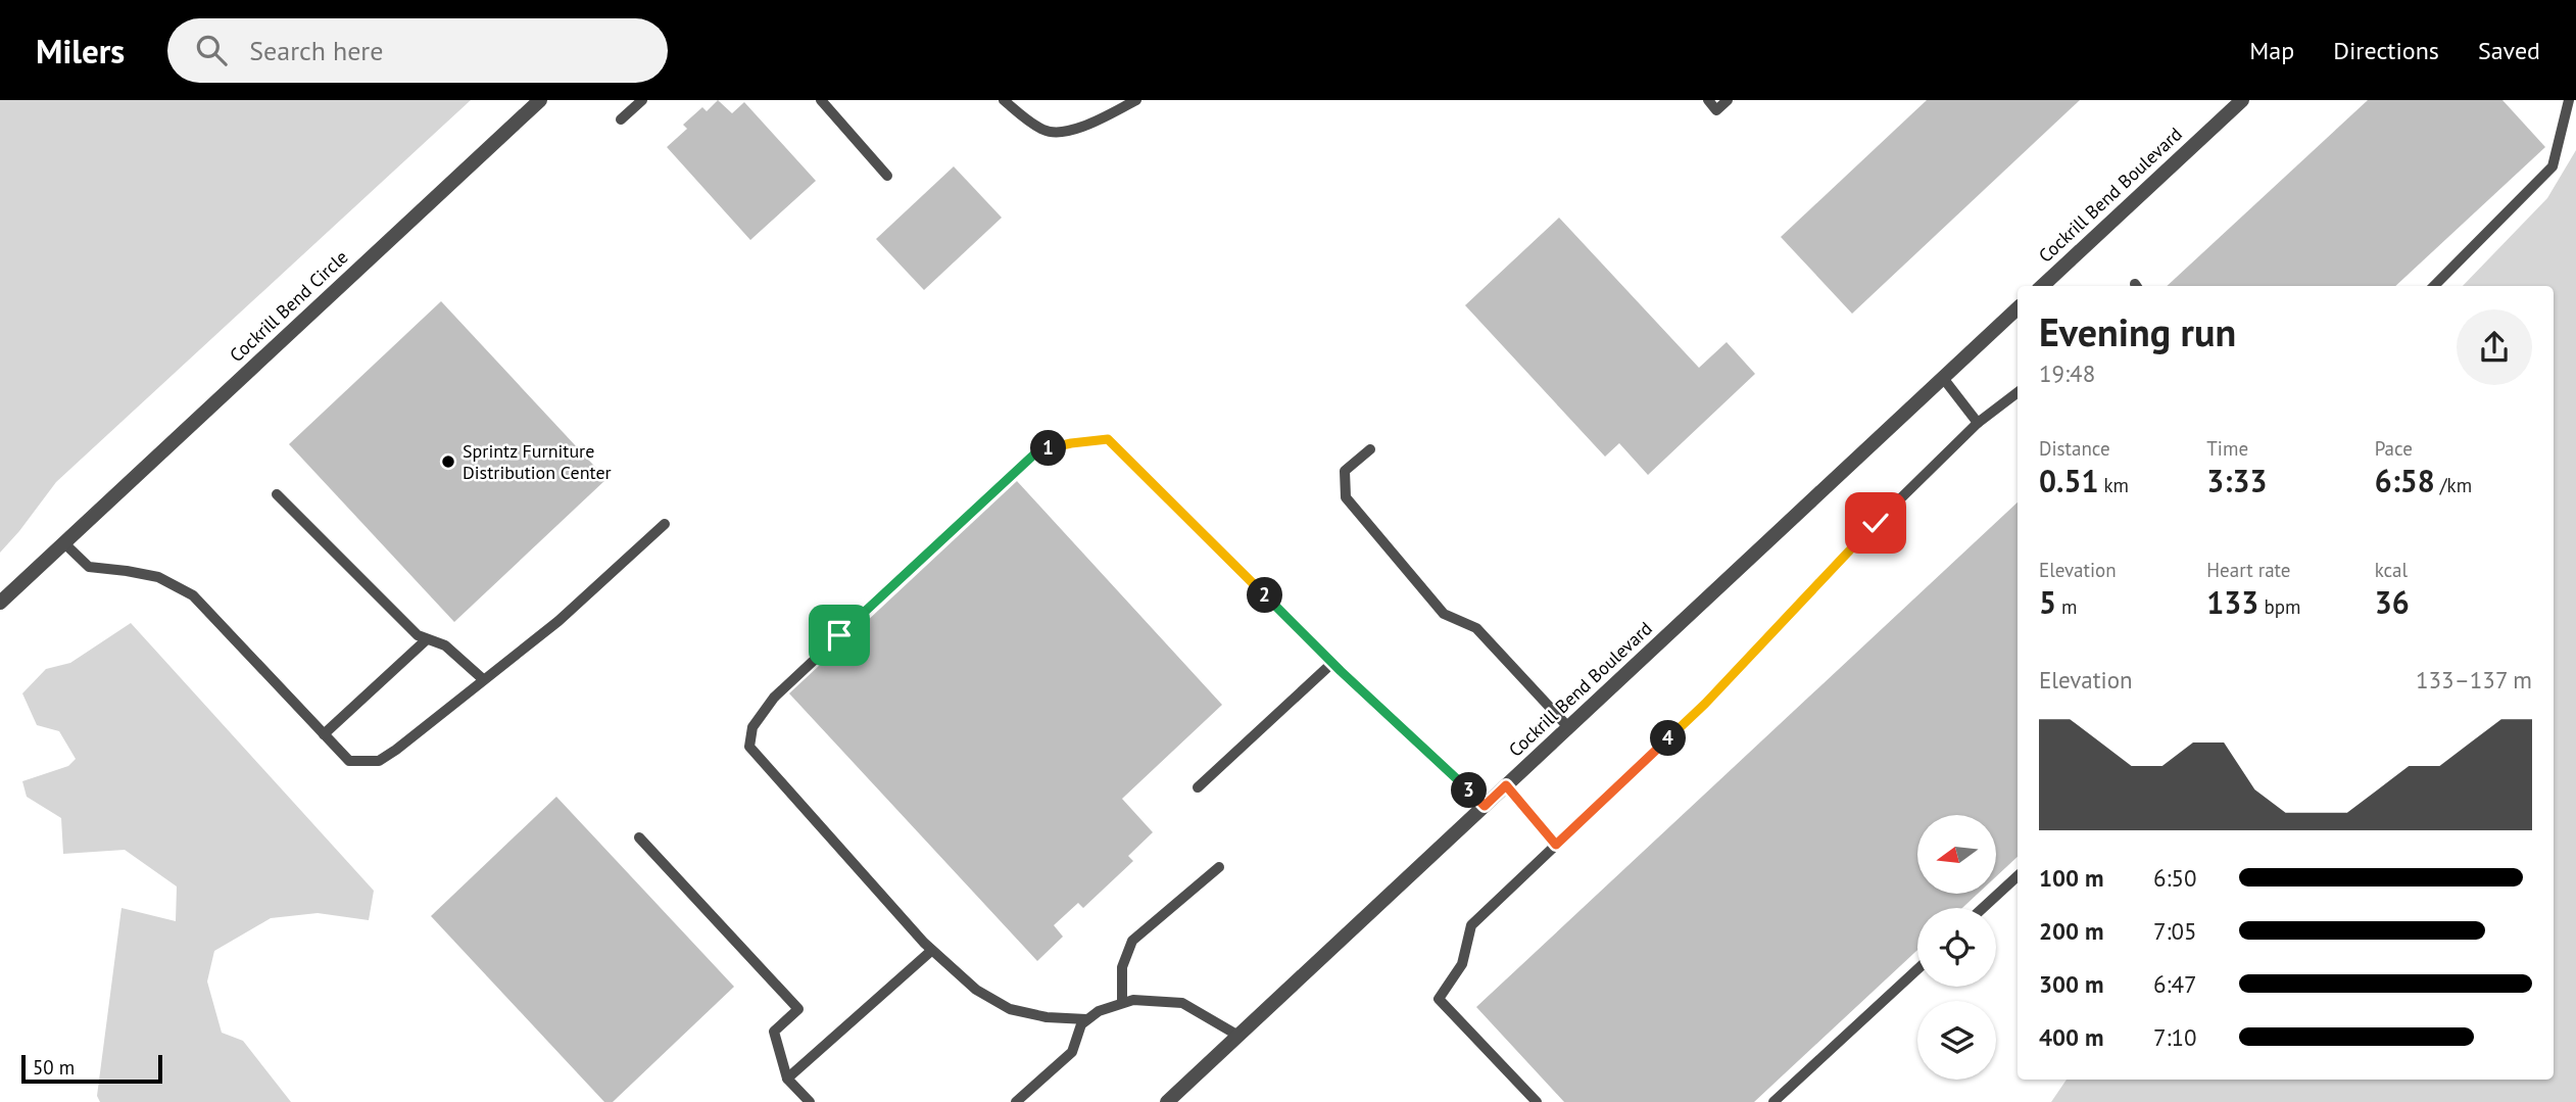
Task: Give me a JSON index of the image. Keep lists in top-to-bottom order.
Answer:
{
  "streets": {
    "street": ["Cockrill Bend Boulevard", "Cockrill Bend Circle"]
  },
  "places": ["Sprintz Furniture Distribution Center"],
  "scale_bar": "50 m",
  "north": "left",
  "page": {
    "header": "Milers",
    "search": "Search here",
    "nav": ["Map", "Directions", "Saved"],
    "heading": ["Evening run", "19:48"],
    "stats": [
      ["Distance", "0.51 km"],
      ["Time", "3:33"],
      ["Pace", "6:58 /km"],
      ["Elevation", "5 m"],
      ["Heart rate", "133 bpm"],
      ["kcal", "36"]
    ],
    "pins": [
      "1",
      "2",
      "4",
      "3"
    ],
    "chart": ["Elevation", "133–137 m"],
    "list": [
      {
        "name": "100 m",
        "note": "6:50"
      },
      {
        "name": "200 m",
        "note": "7:05"
      },
      {
        "name": "300 m",
        "note": "6:47"
      },
      {
        "name": "400 m",
        "note": "7:10"
      }
    ],
    "scale": "50 m"
  }
}
